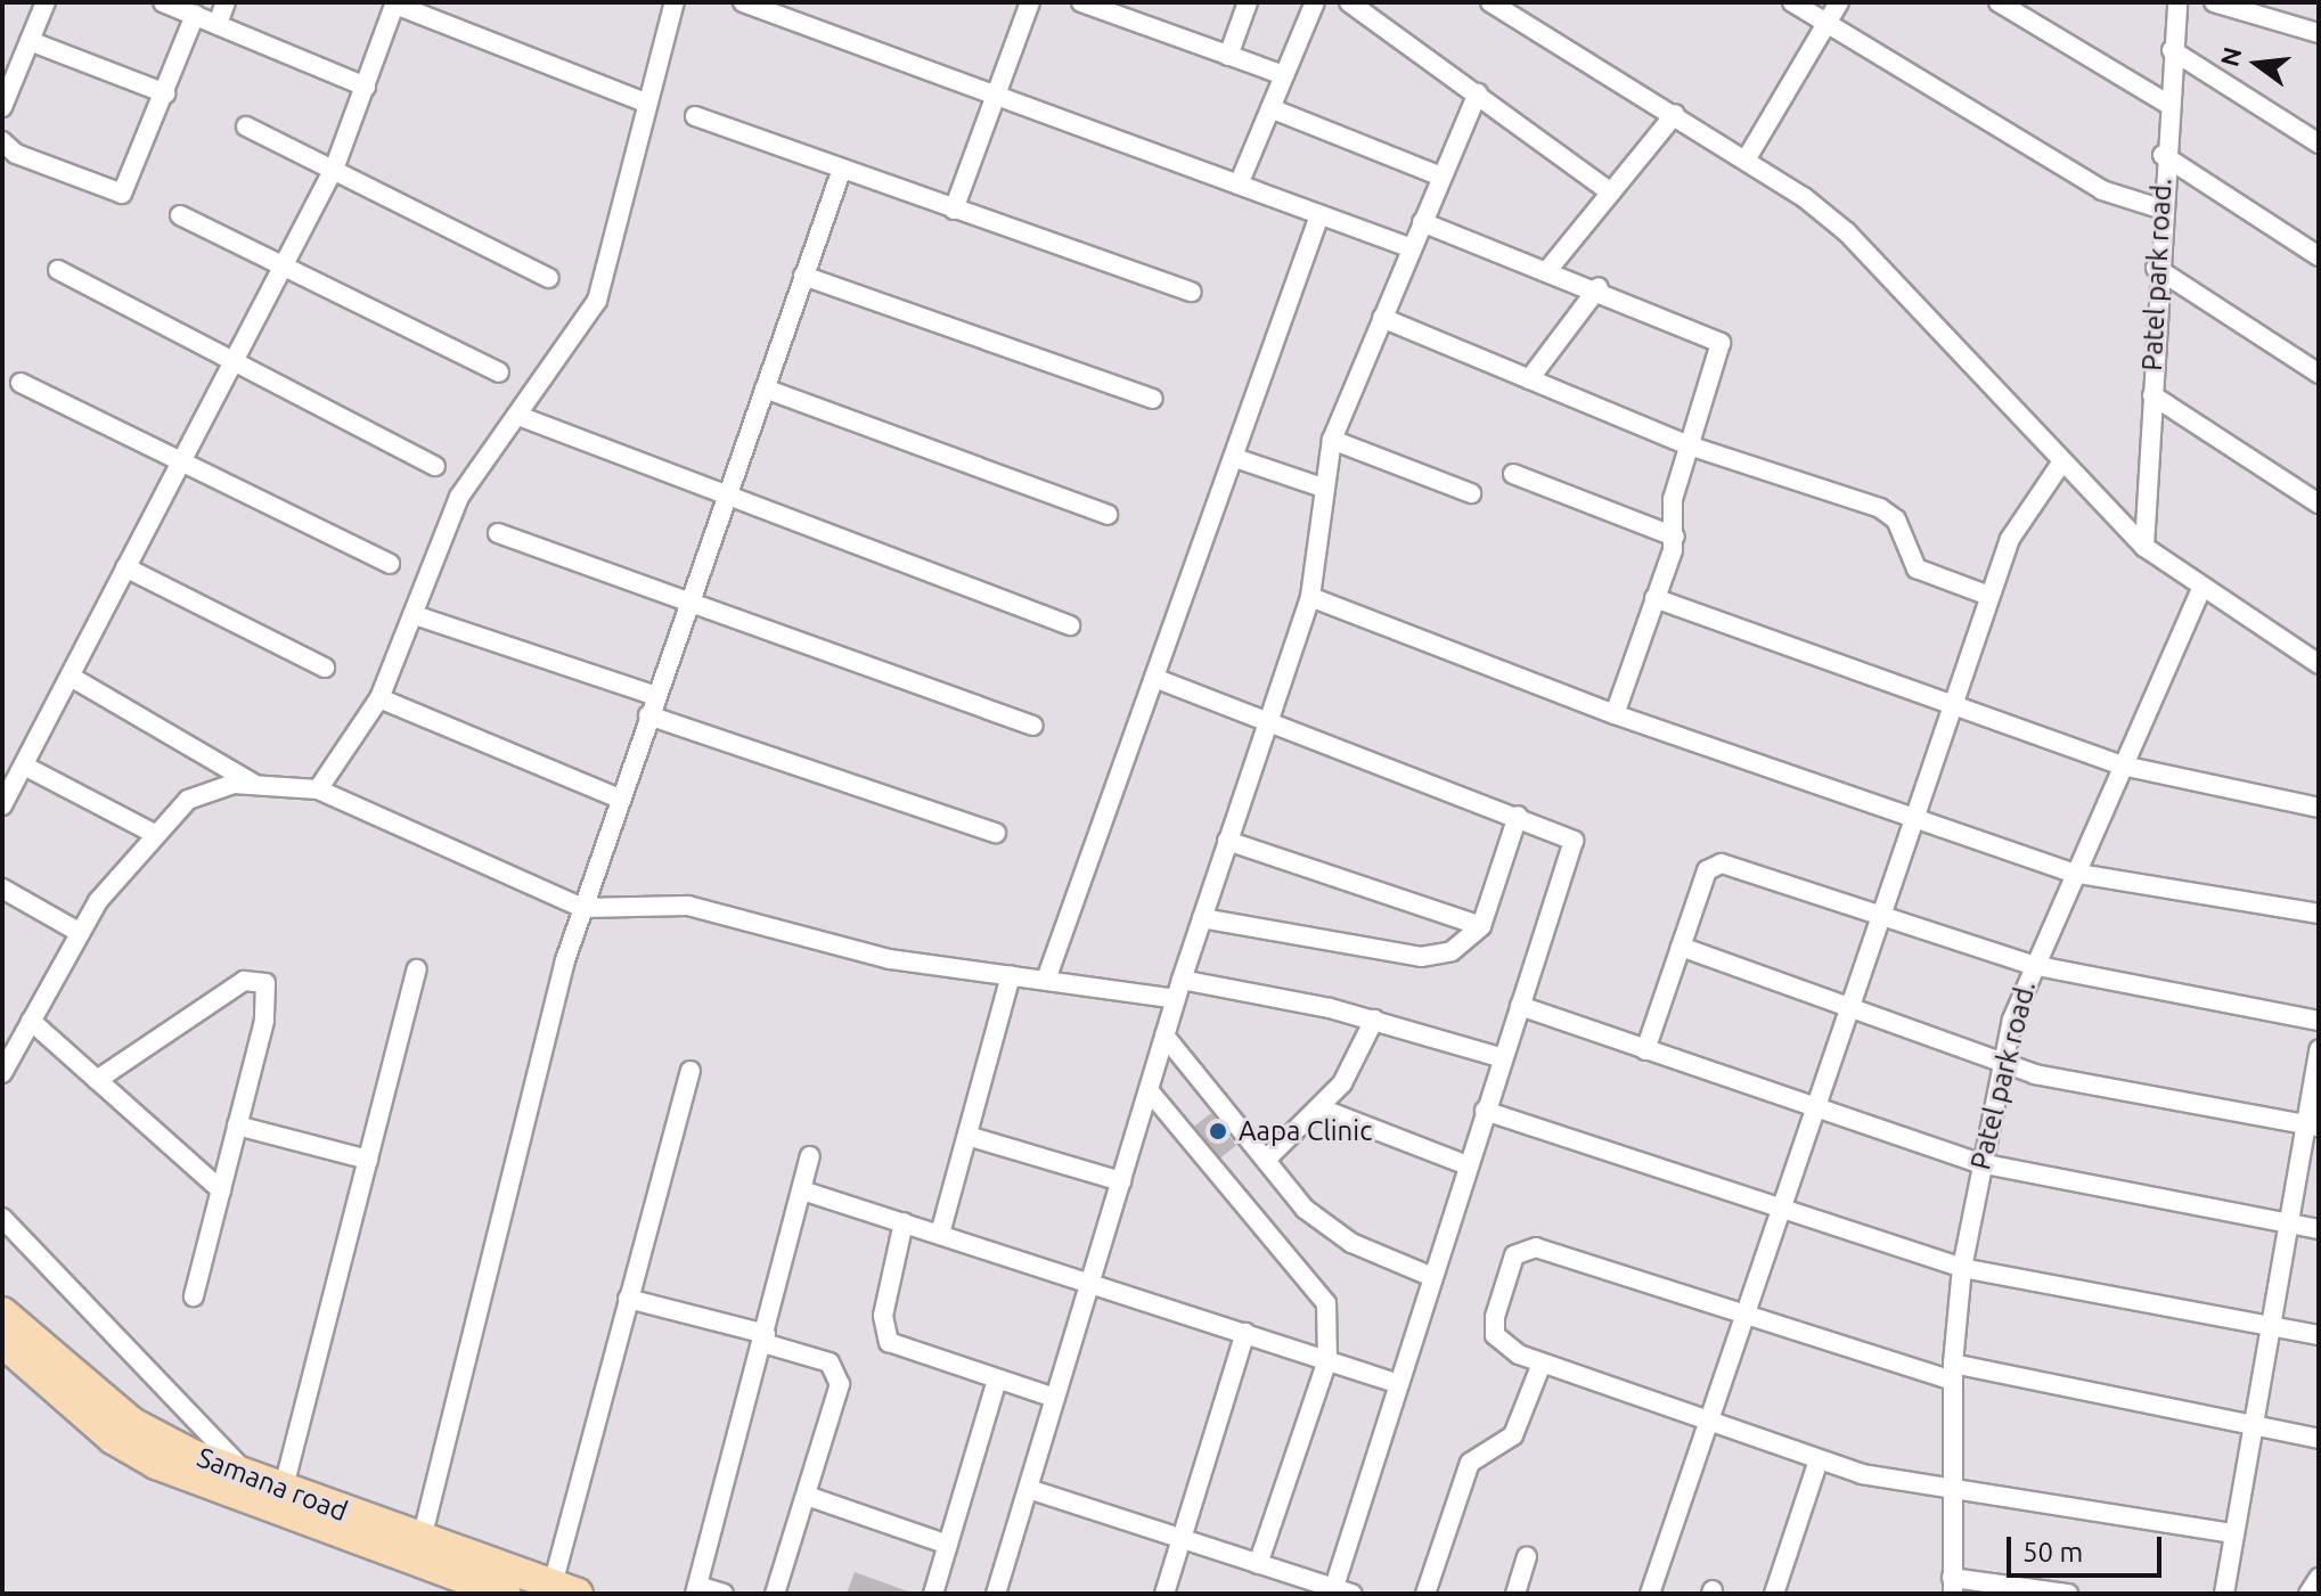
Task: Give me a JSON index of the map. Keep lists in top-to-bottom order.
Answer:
{
  "streets": {
    "main road": ["Samana road"],
    "street": ["Patel park road."]
  },
  "places": ["Aapa Clinic"],
  "scale_bar": "50 m",
  "north": "left"
}
